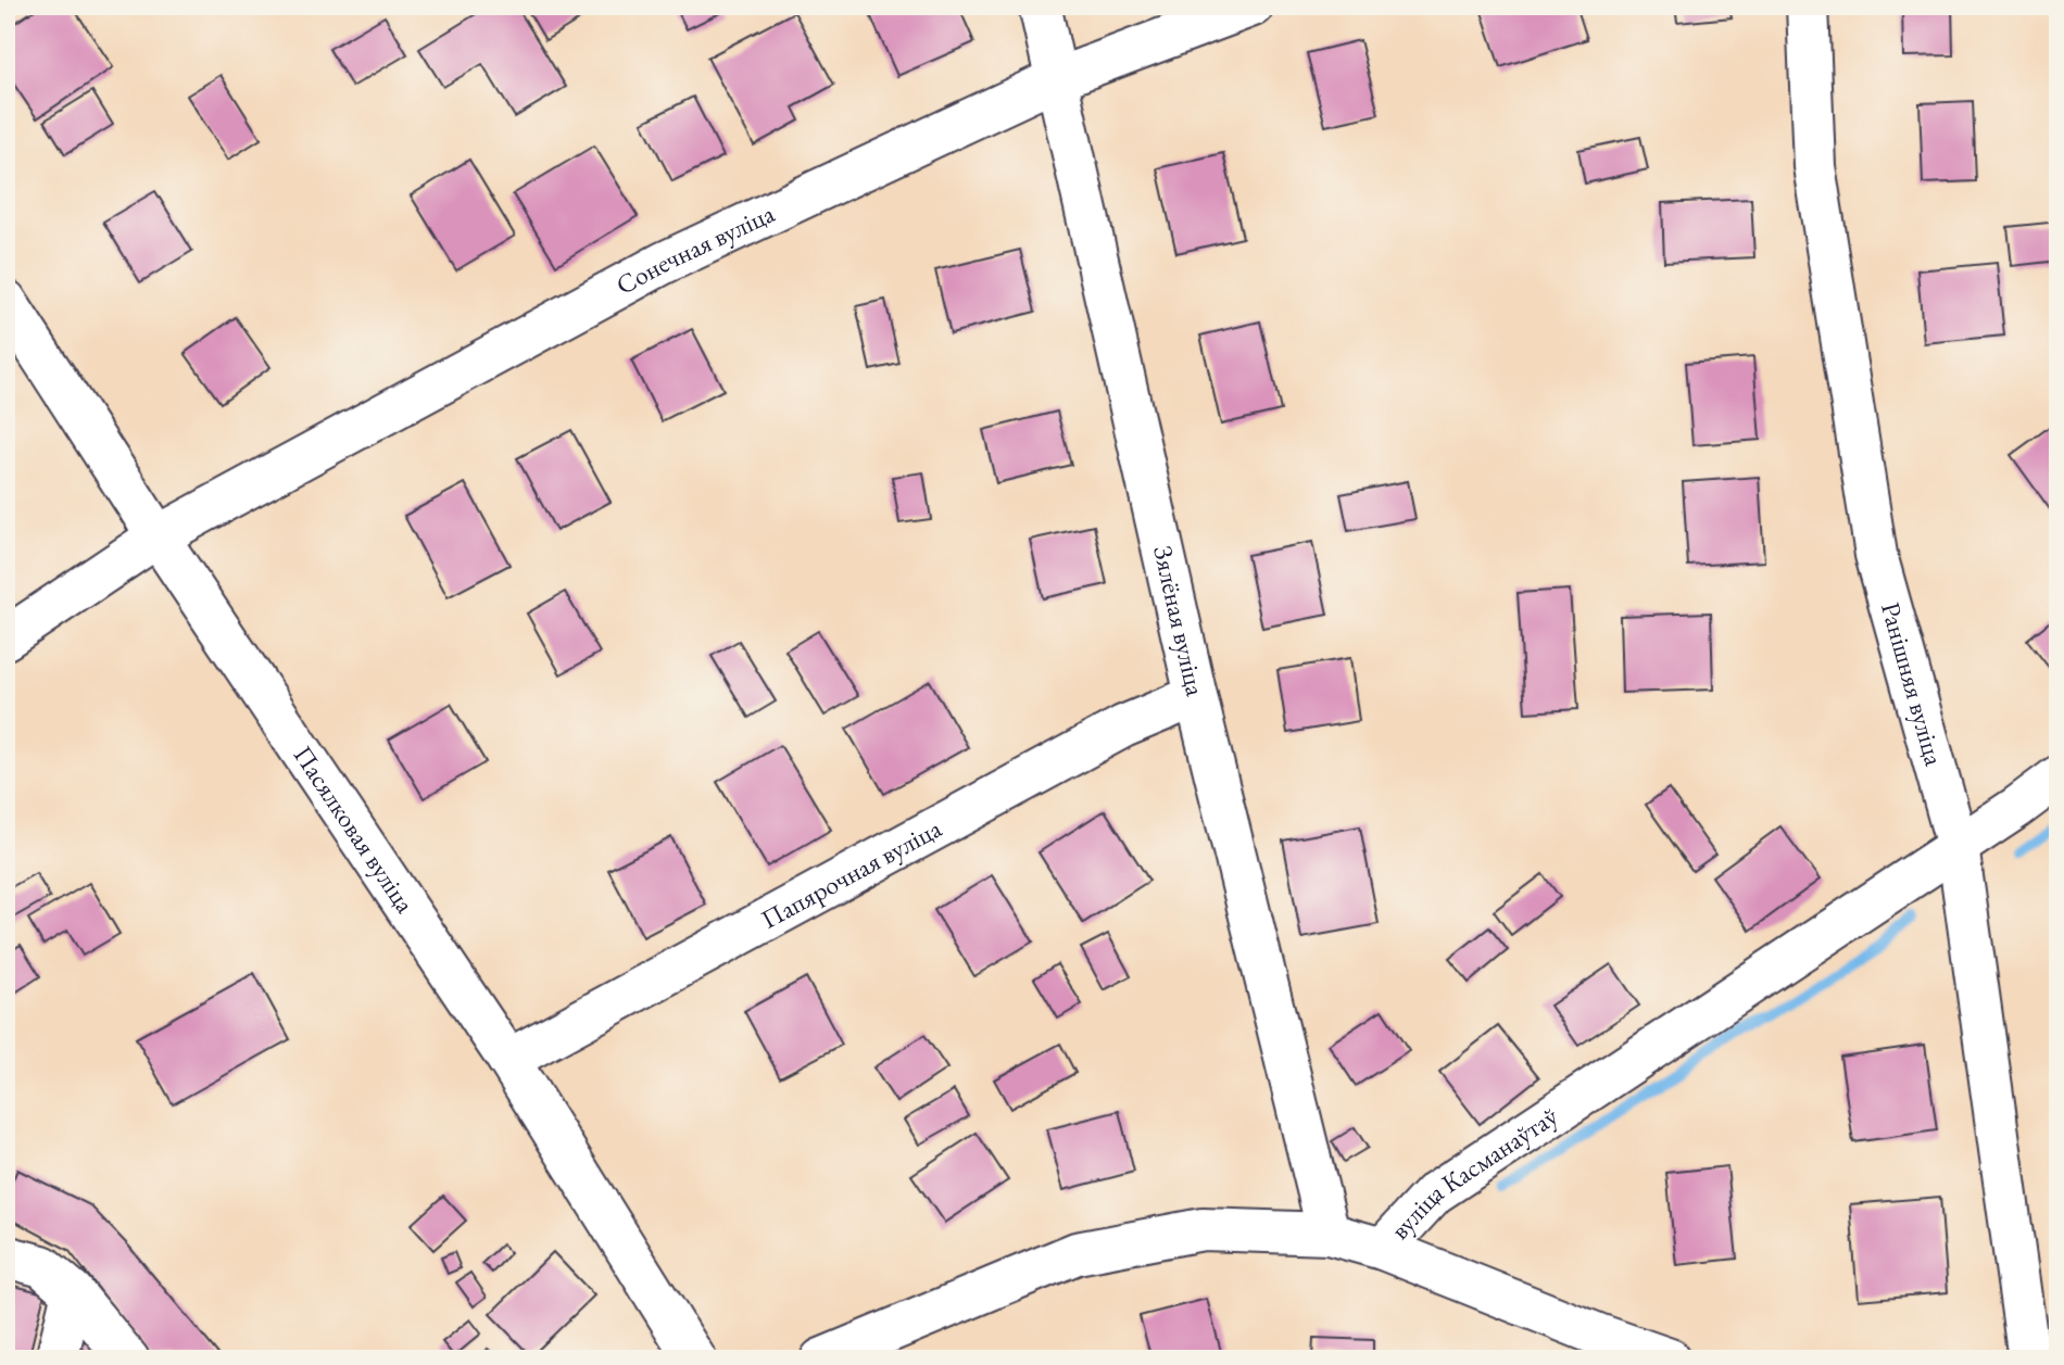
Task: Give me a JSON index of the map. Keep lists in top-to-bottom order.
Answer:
{
  "streets": {
    "street": [
      "Сонечная вуліца",
      "Зялёная вуліца",
      "Ранішняя вуліца",
      "Пасялковая вуліца",
      "Папярочная вуліца",
      "вуліца Касманаўтаў"
    ]
  },
  "crossings": [
    ["Сонечная вуліца", "Зялёная вуліца"],
    ["Сонечная вуліца", "Пасялковая вуліца"],
    ["Зялёная вуліца", "Папярочная вуліца"],
    ["Зялёная вуліца", "вуліца Касманаўтаў"],
    ["Ранішняя вуліца", "вуліца Касманаўтаў"],
    ["Пасялковая вуліца", "Папярочная вуліца"]
  ]
}
